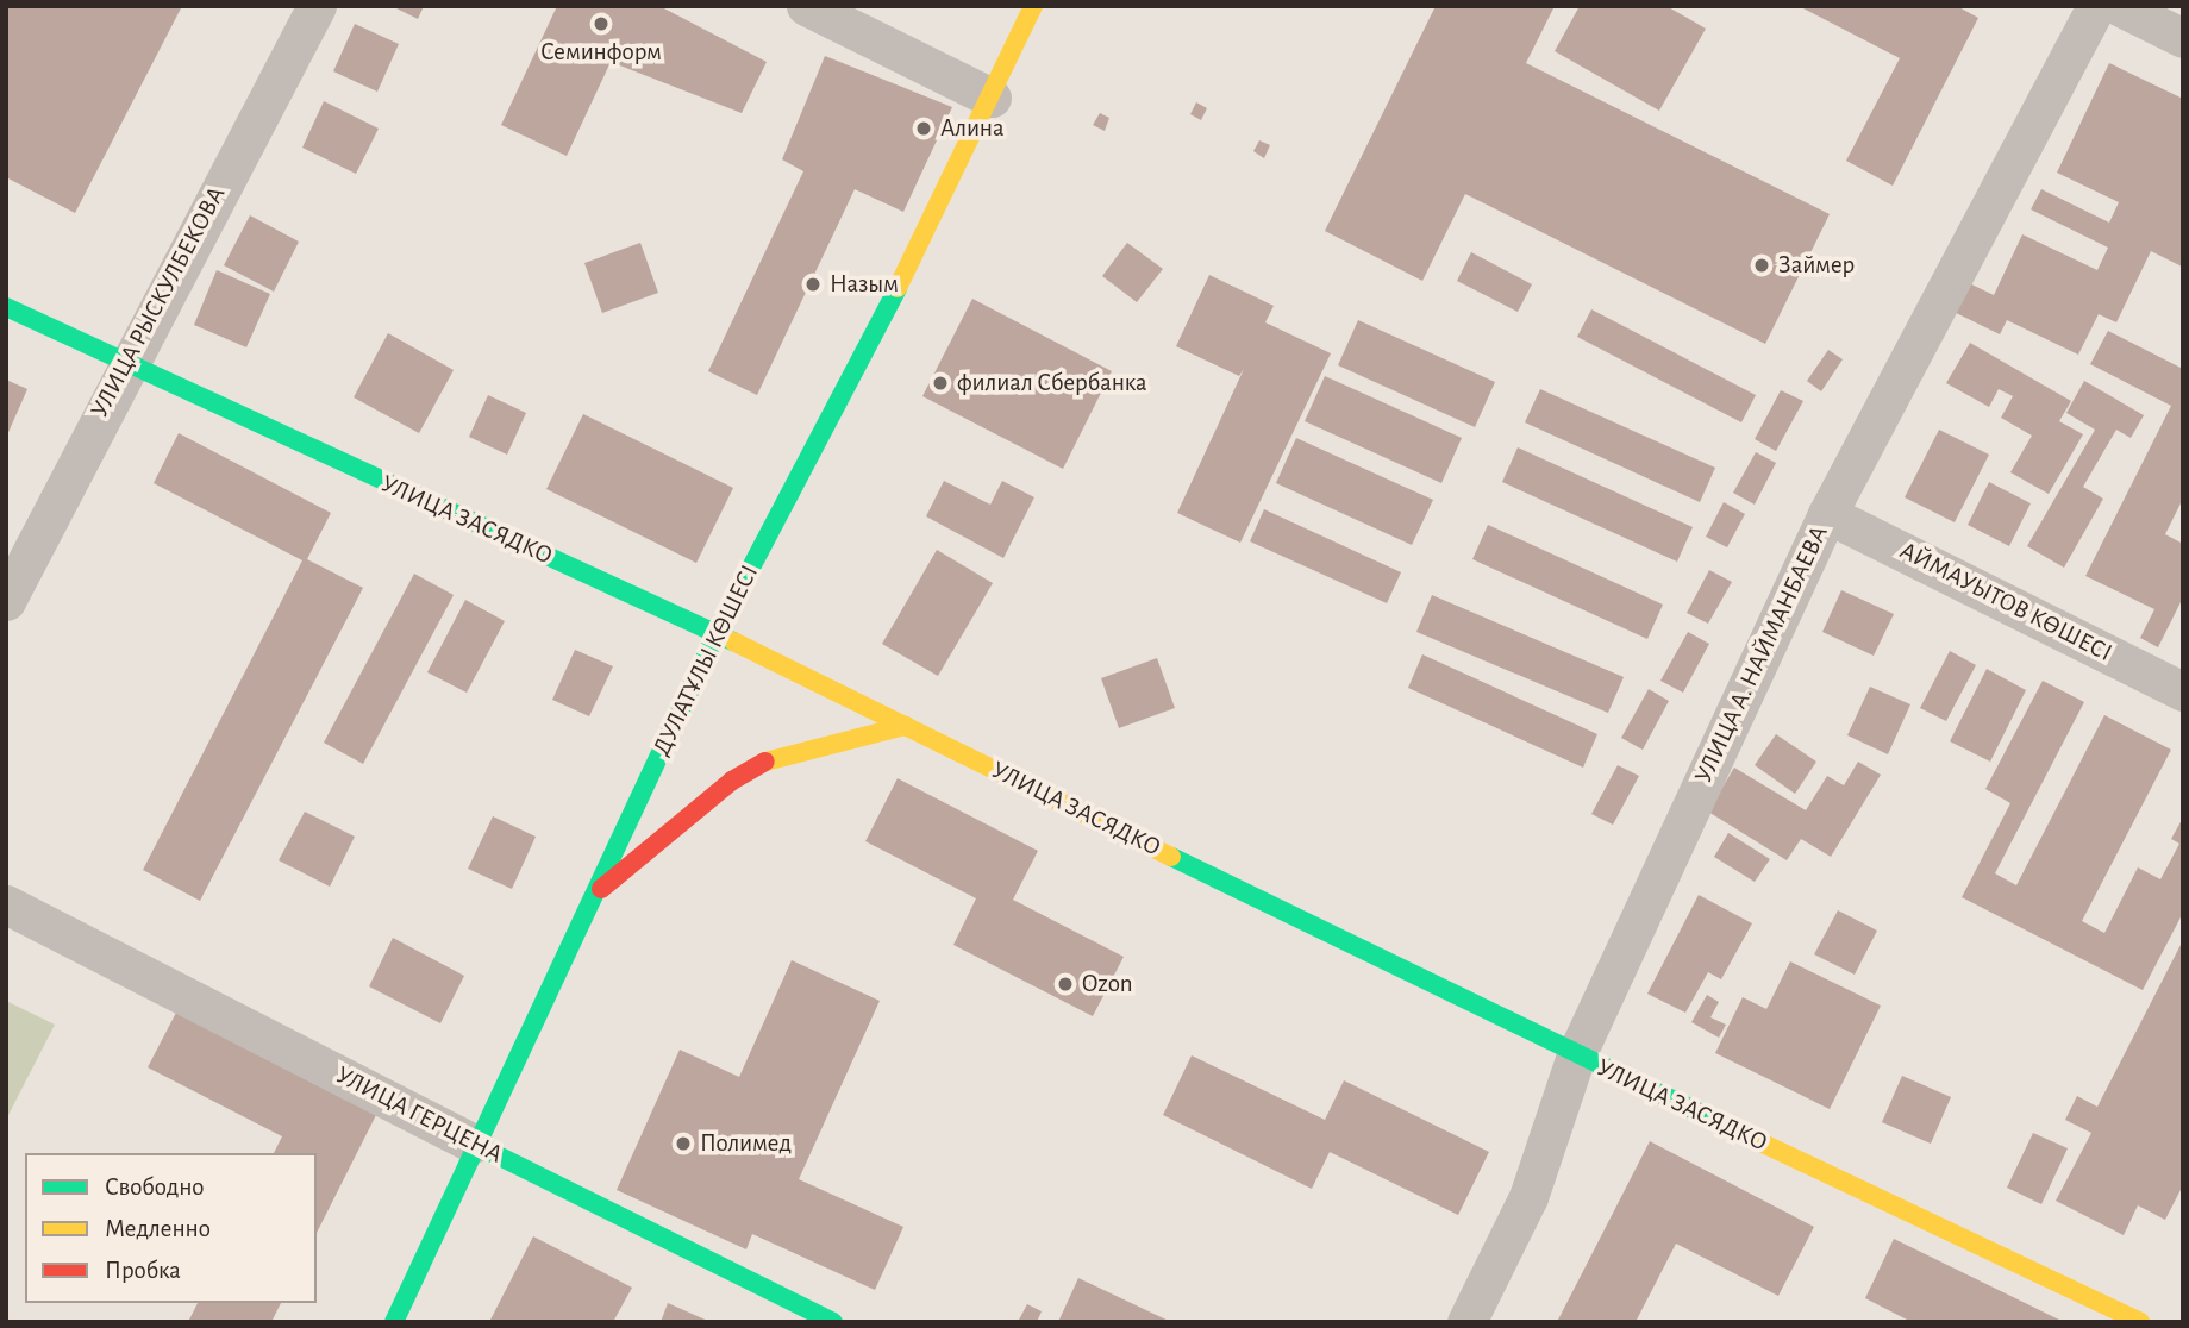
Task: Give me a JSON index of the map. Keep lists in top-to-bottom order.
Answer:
{
  "streets": {
    "street": [
      "УЛИЦА РЫСКУЛБЕКОВА",
      "УЛИЦА ЗАСЯДКО",
      "АЙМАУЫТОВ КӨШЕСІ",
      "УЛИЦА А. НАЙМАНБАЕВА",
      "ДУЛАТҰЛЫ КӨШЕСІ",
      "УЛИЦА ГЕРЦЕНА"
    ]
  },
  "crossings": [
    ["УЛИЦА РЫСКУЛБЕКОВА", "УЛИЦА ЗАСЯДКО"],
    ["УЛИЦА ЗАСЯДКО", "УЛИЦА А. НАЙМАНБАЕВА"],
    ["УЛИЦА ЗАСЯДКО", "ДУЛАТҰЛЫ КӨШЕСІ"],
    ["АЙМАУЫТОВ КӨШЕСІ", "УЛИЦА А. НАЙМАНБАЕВА"],
    ["ДУЛАТҰЛЫ КӨШЕСІ", "УЛИЦА ГЕРЦЕНА"]
  ],
  "places": [
    "Семинформ",
    "Алина",
    "Займер",
    "Назым",
    "филиал Сбербанка",
    "Ozon",
    "Полимед"
  ],
  "legend": ["Свободно", "Медленно", "Пробка"]
}
